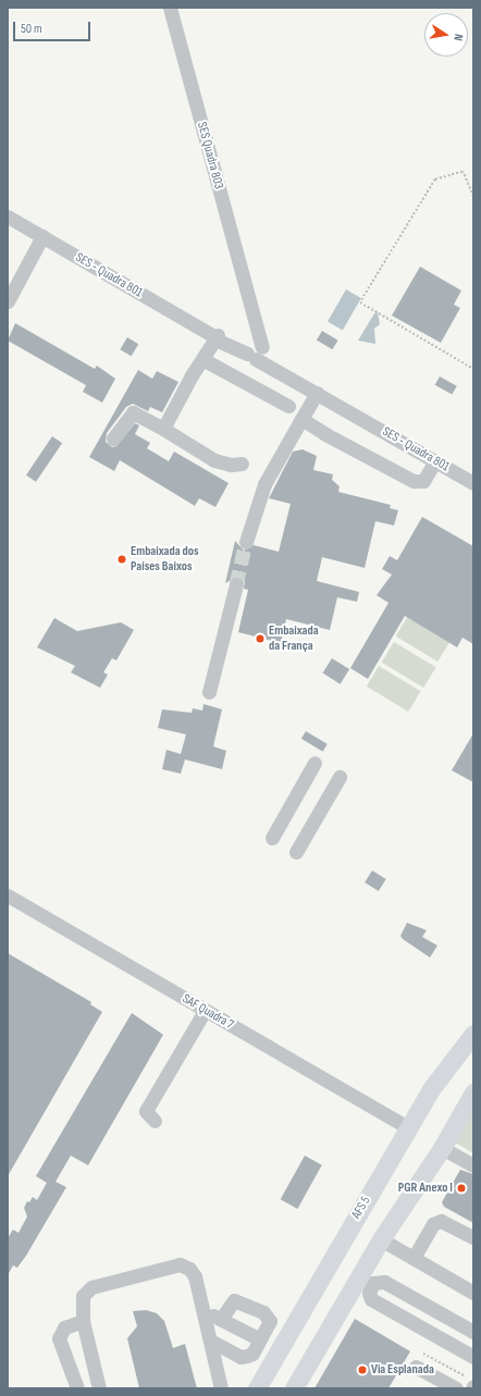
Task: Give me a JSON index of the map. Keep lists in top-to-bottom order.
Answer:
{
  "streets": {
    "main road": ["AFS 5"],
    "street": ["SES Quadra 803", "SES - Quadra 801", "SAF Quadra 7"]
  },
  "crossings": [
    ["SES Quadra 803", "SES - Quadra 801"],
    ["SAF Quadra 7", "AFS 5"]
  ],
  "places": [
    "Embaixada dos Países Baixos",
    "Embaixada da França",
    "PGR Anexo I",
    "Via Esplanada"
  ],
  "scale_bar": "50 m",
  "north": "right"
}
